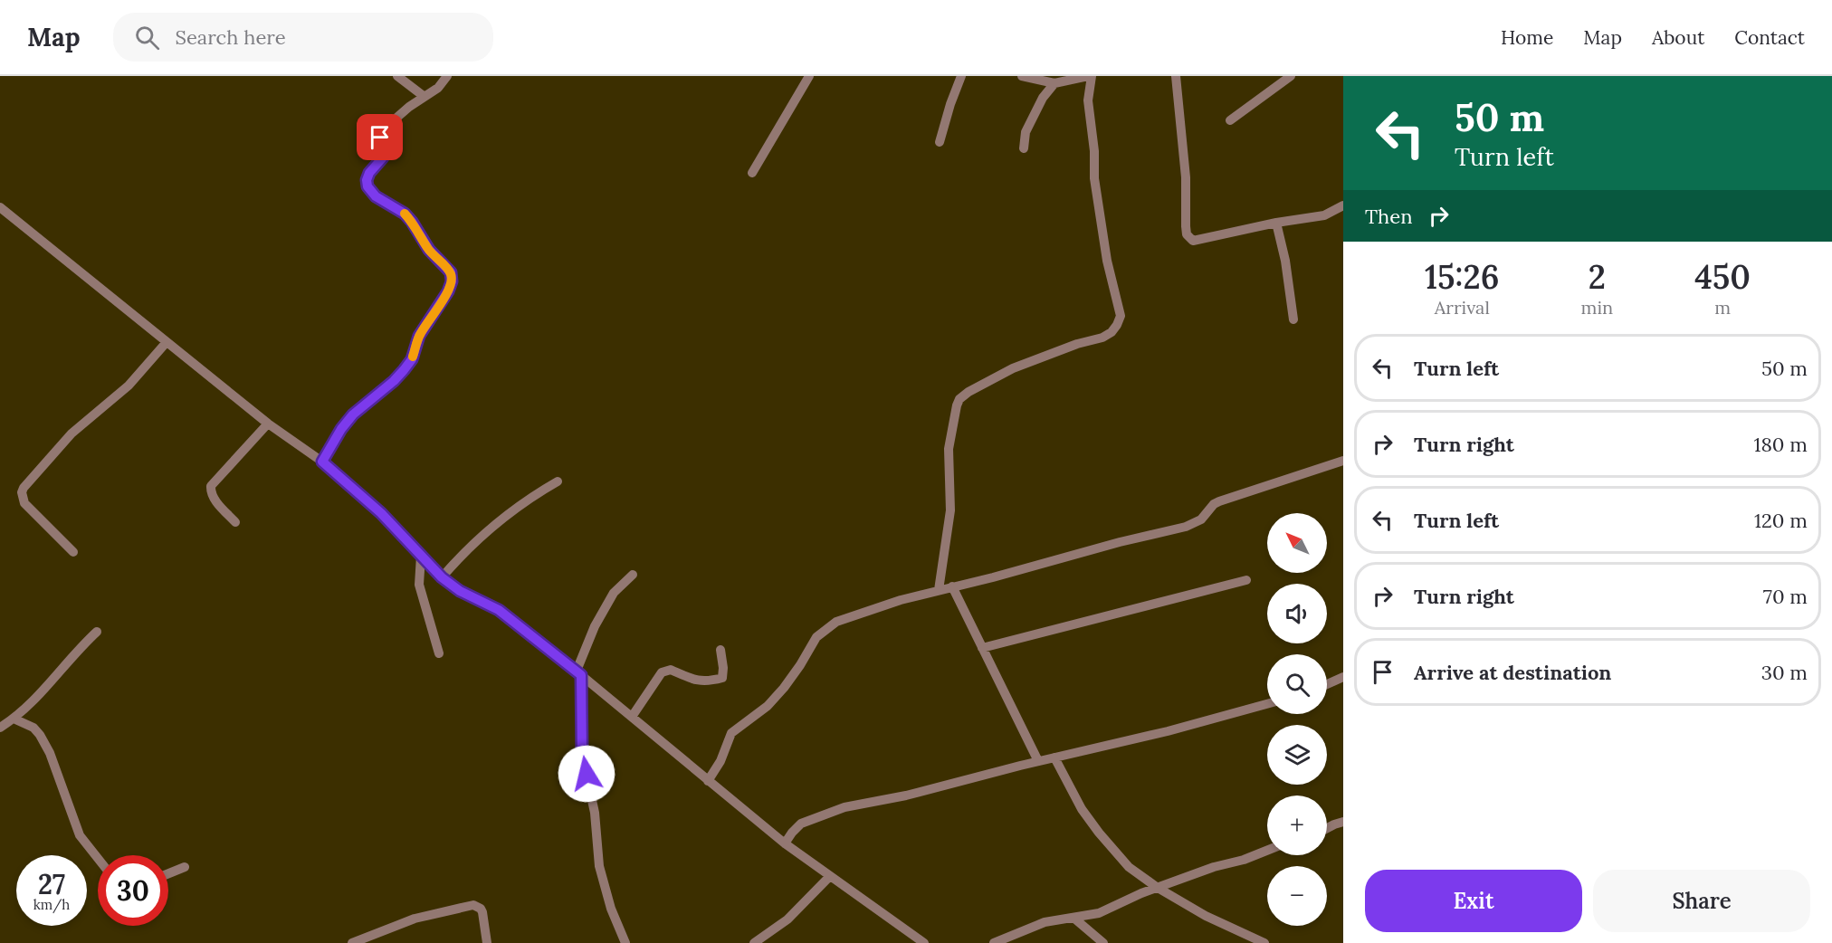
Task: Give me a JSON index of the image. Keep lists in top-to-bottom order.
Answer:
{
  "north": "top left",
  "page": {
    "header": "Map",
    "search": "Search here",
    "nav": [
      "Home",
      "Map",
      "About",
      "Contact"
    ],
    "turn": ["50 m", "Turn left"],
    "then": "Then",
    "eta": [
      "15:26",
      "Arrival",
      "2",
      "min",
      "450",
      "m"
    ],
    "list": [
      {
        "name": "Turn left",
        "value": "50 m"
      },
      {
        "name": "Turn right",
        "value": "180 m"
      },
      {
        "name": "Turn left",
        "value": "120 m"
      },
      {
        "name": "Turn right",
        "value": "70 m"
      },
      {
        "name": "Arrive at destination",
        "value": "30 m"
      }
    ],
    "map_buttons": ["+", "−"],
    "speed": "27 km/h",
    "limit": "30",
    "buttons": ["Exit", "Share"]
  }
}
